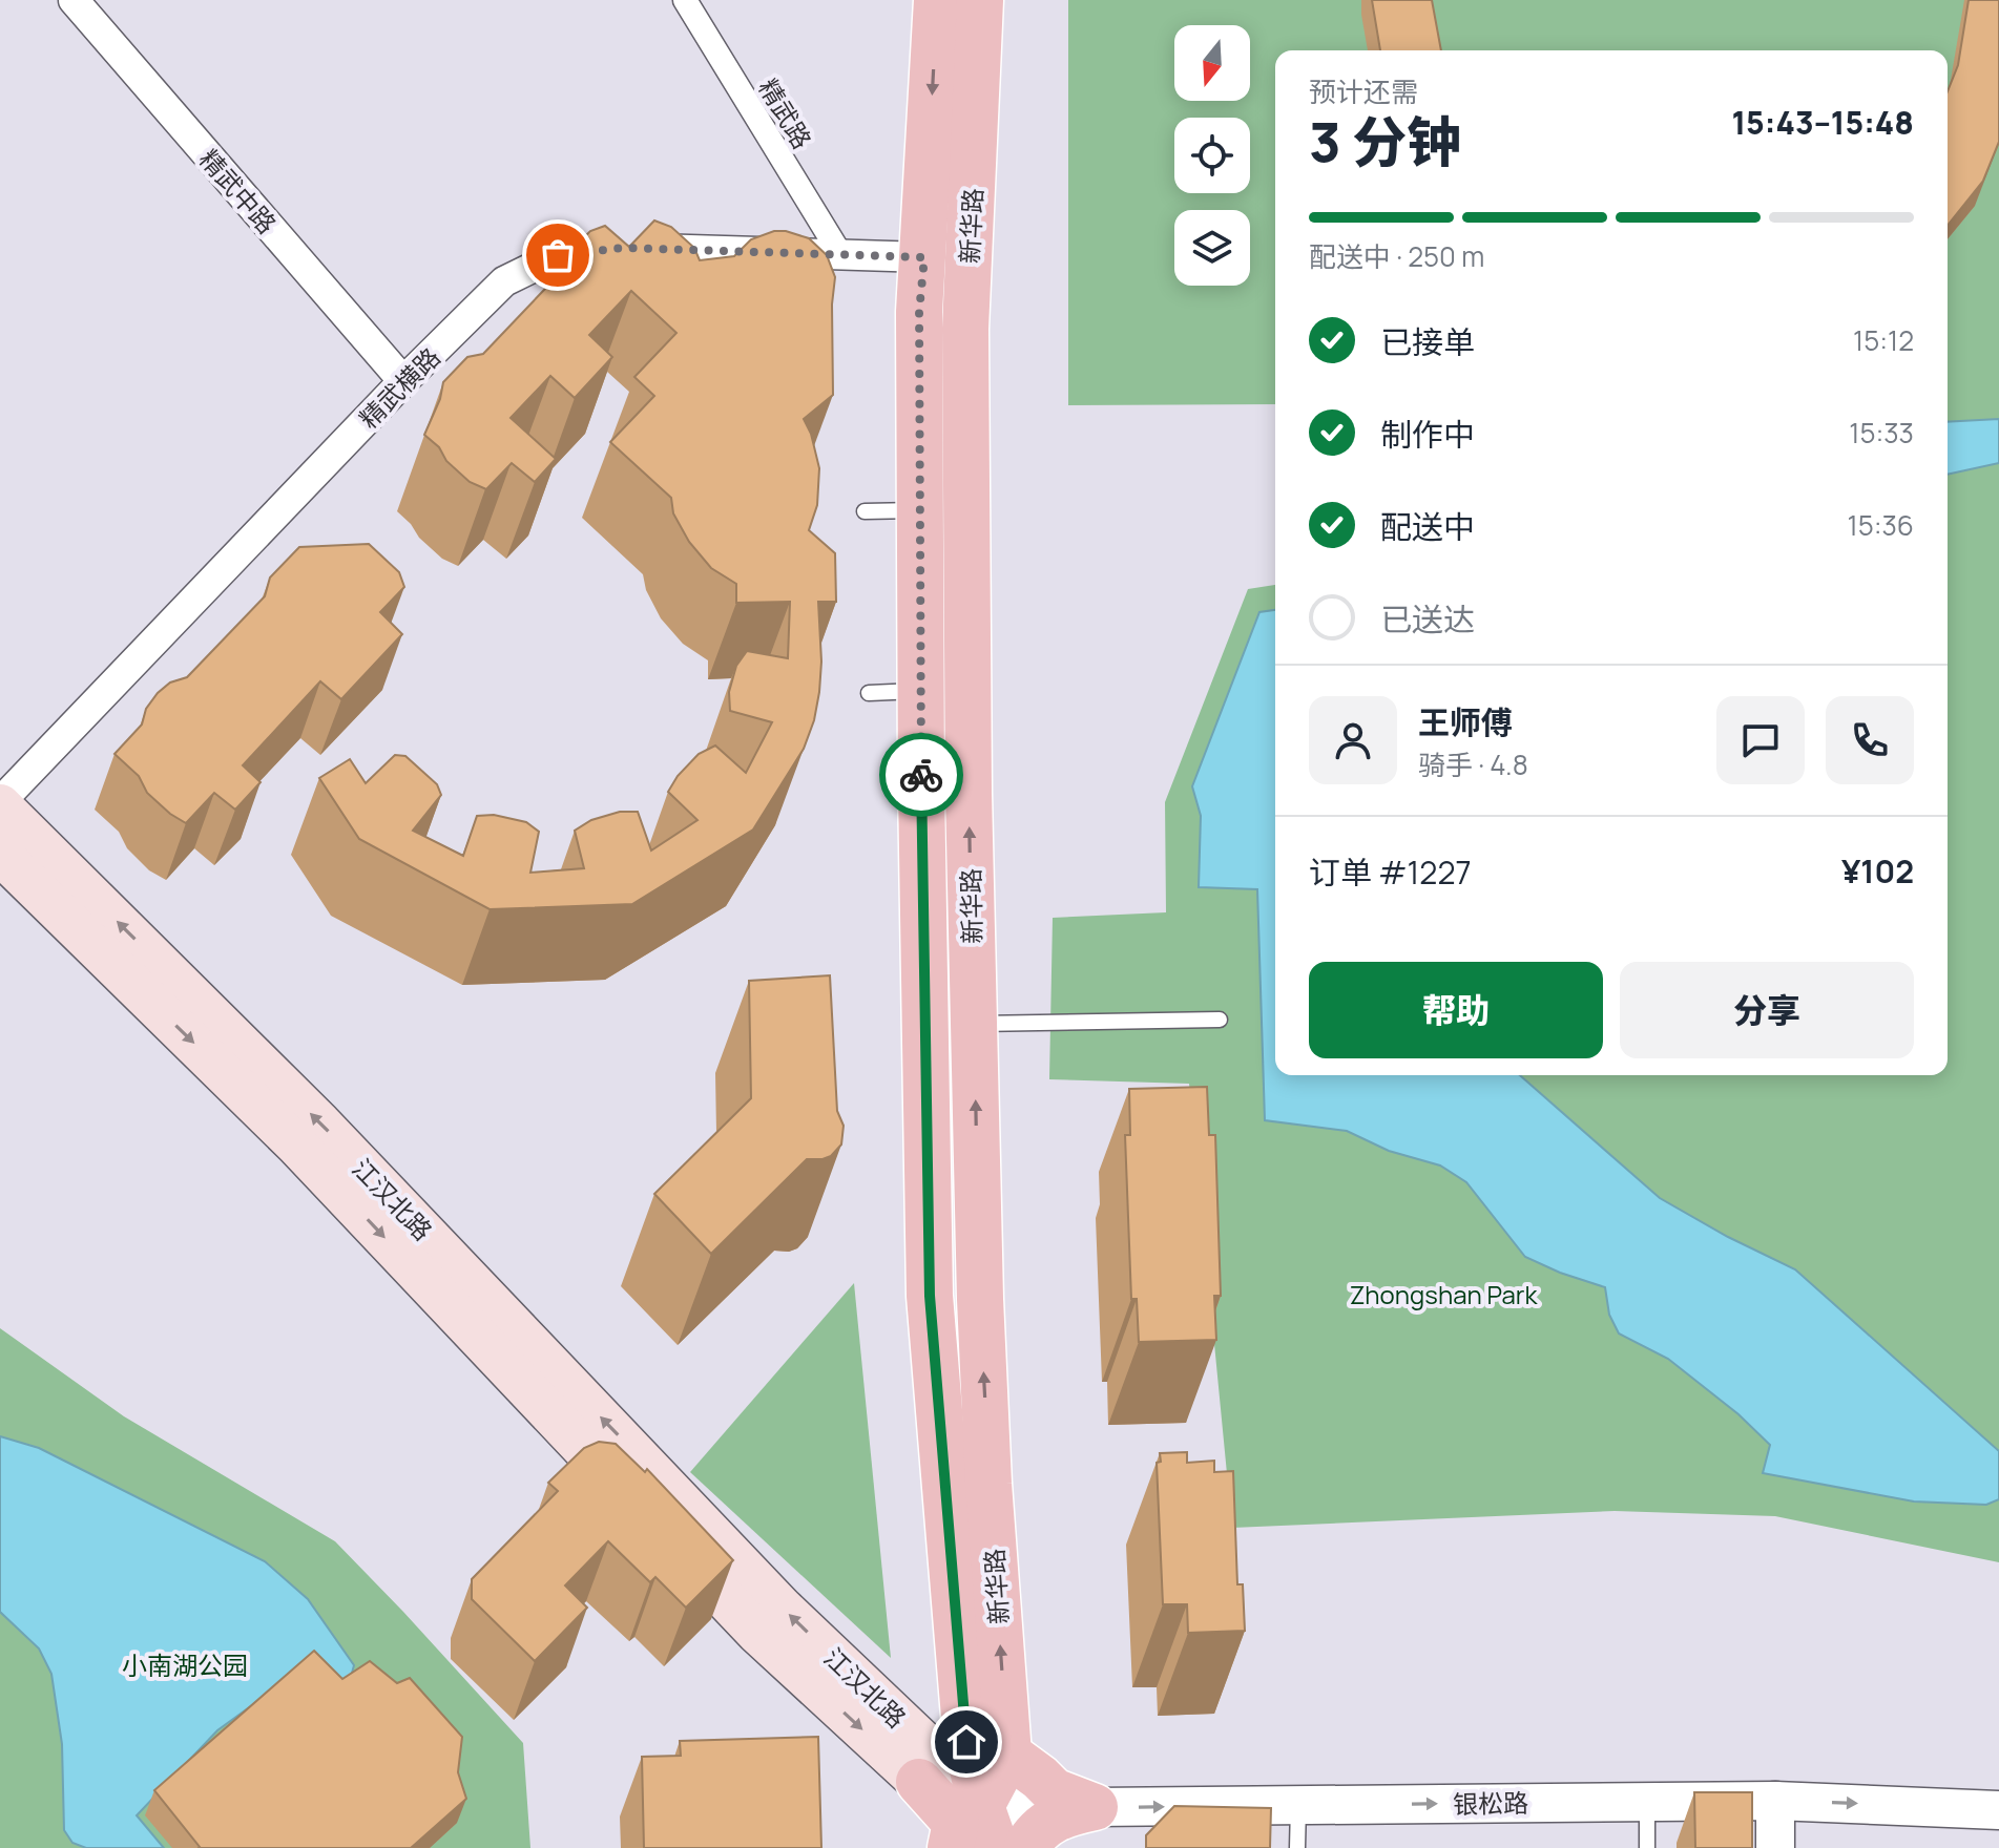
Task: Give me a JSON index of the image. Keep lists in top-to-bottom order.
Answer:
{
  "streets": {
    "main road": ["新华路", "江汉北路"],
    "street": [
      "精武路",
      "精武中路",
      "精武横路",
      "银松路"
    ]
  },
  "crossings": [
    ["精武路", "精武横路"],
    ["精武中路", "精武横路"],
    ["新华路", "精武横路"],
    ["新华路", "江汉北路"],
    ["精武横路", "江汉北路"],
    ["江汉北路", "银松路"]
  ],
  "one_way": ["银松路"],
  "parks": ["Zhongshan Park", "小南湖公园"],
  "north": "bottom",
  "page": {
    "heading": ["3 分钟", "预计还需", "15:43–15:48"],
    "panel": [
      "王师傅",
      "骑手 · 4.8",
      "订单 #1227",
      "¥102"
    ],
    "bar": "配送中 · 250 m",
    "list": [
      ["已接单", "15:12"],
      ["制作中", "15:33"],
      ["配送中", "15:36"],
      "已送达"
    ],
    "buttons": ["帮助", "分享"]
  }
}
